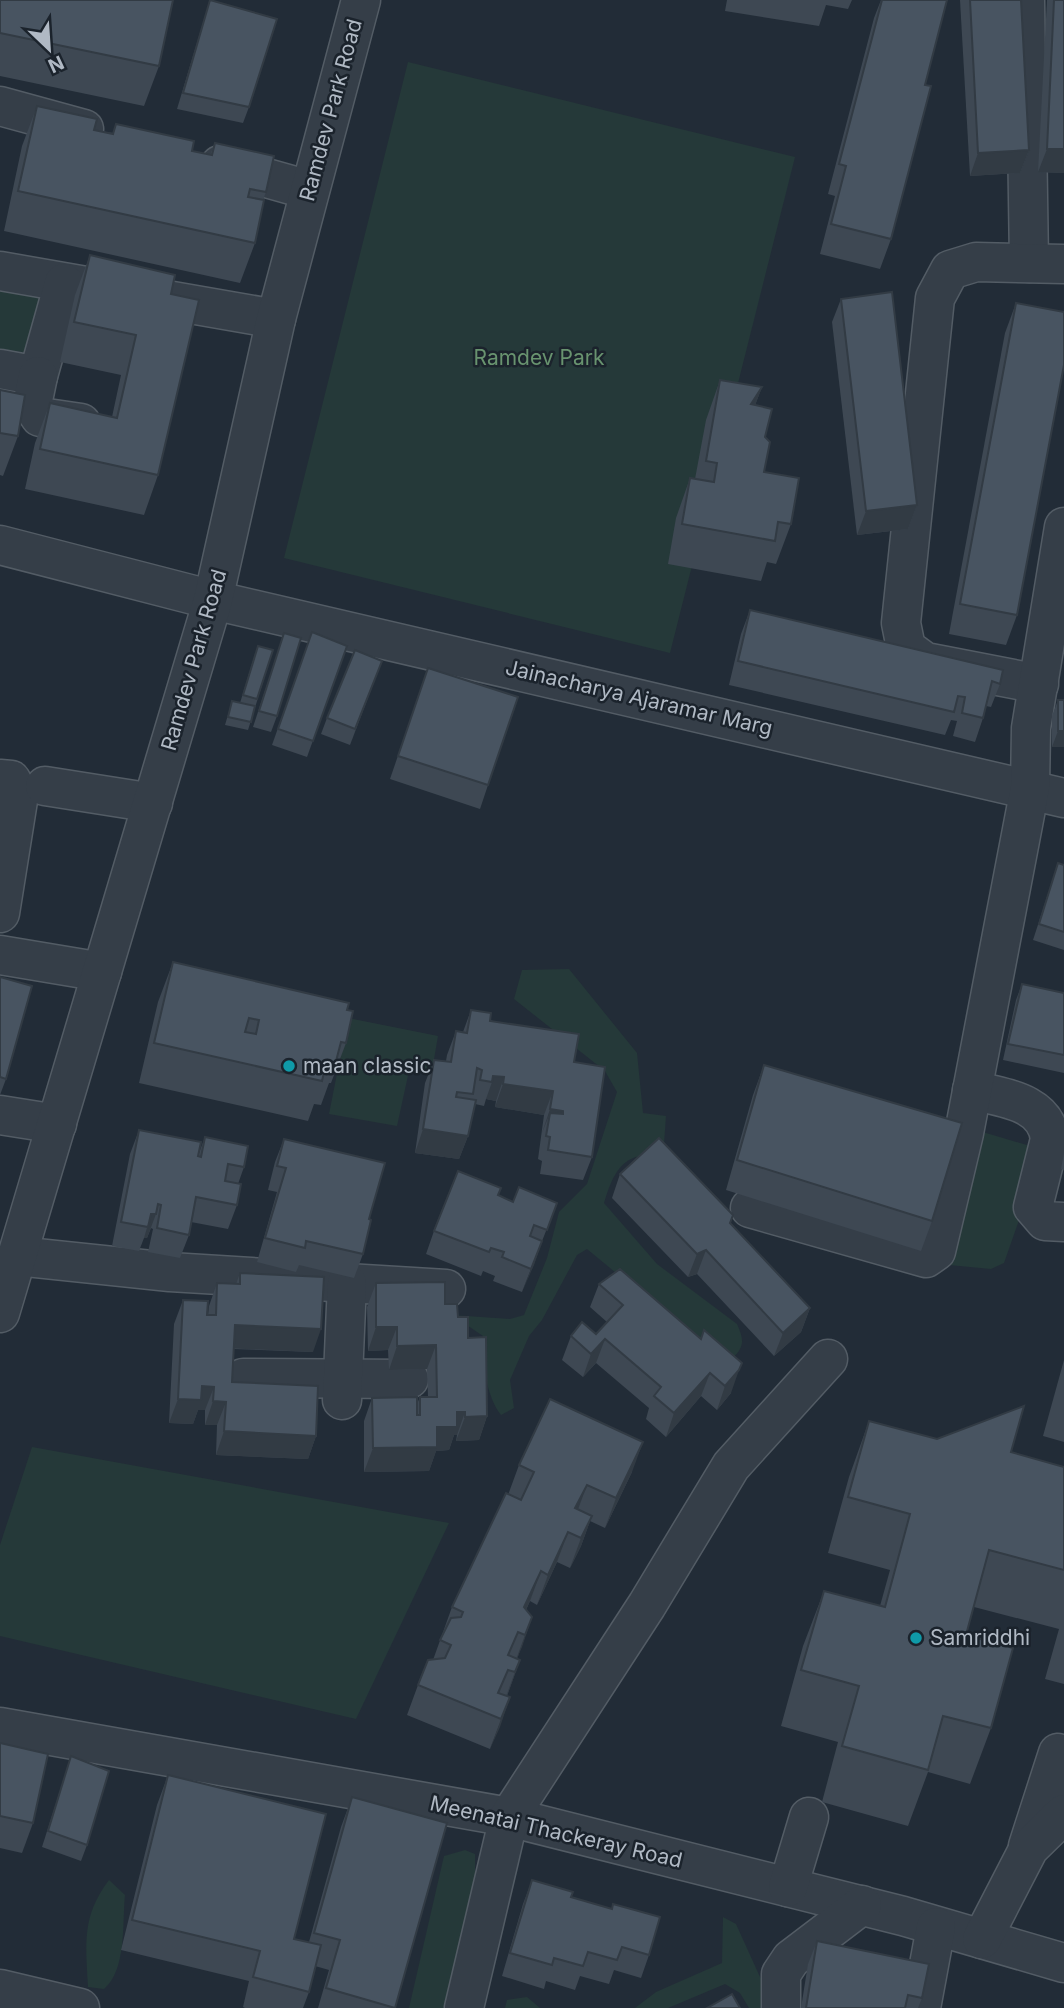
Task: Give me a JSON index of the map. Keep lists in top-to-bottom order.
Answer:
{
  "streets": {
    "street": ["Ramdev Park Road", "Jainacharya Ajaramar Marg", "Meenatai Thackeray Road"]
  },
  "crossings": [
    ["Ramdev Park Road", "Jainacharya Ajaramar Marg"]
  ],
  "parks": ["Ramdev Park"],
  "places": ["maan classic", "Samriddhi"],
  "north": "bottom right"
}
